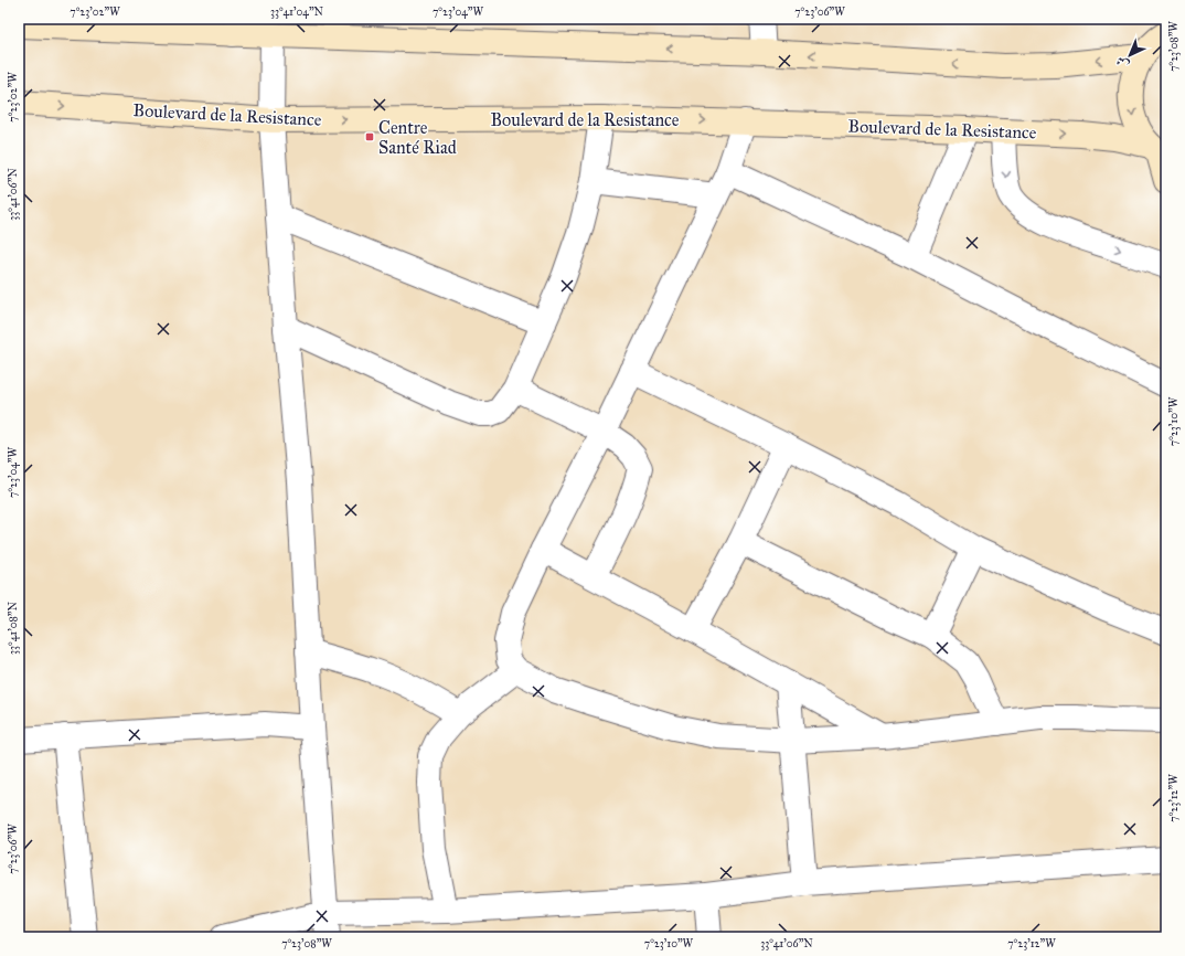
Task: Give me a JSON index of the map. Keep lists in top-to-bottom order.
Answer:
{
  "streets": {
    "main road": ["Boulevard de la Resistance"]
  },
  "places": {
    "transit": ["Centre Santé Riad"]
  },
  "north": "bottom left",
  "coordinates": [
    "7°23'02\"W",
    "33°41'04\"N",
    "7°23'04\"W",
    "7°23'06\"W",
    "7°23'08\"W",
    "33°41'06\"N",
    "7°23'10\"W",
    "33°41'08\"N",
    "7°23'12\"W"
  ]
}
